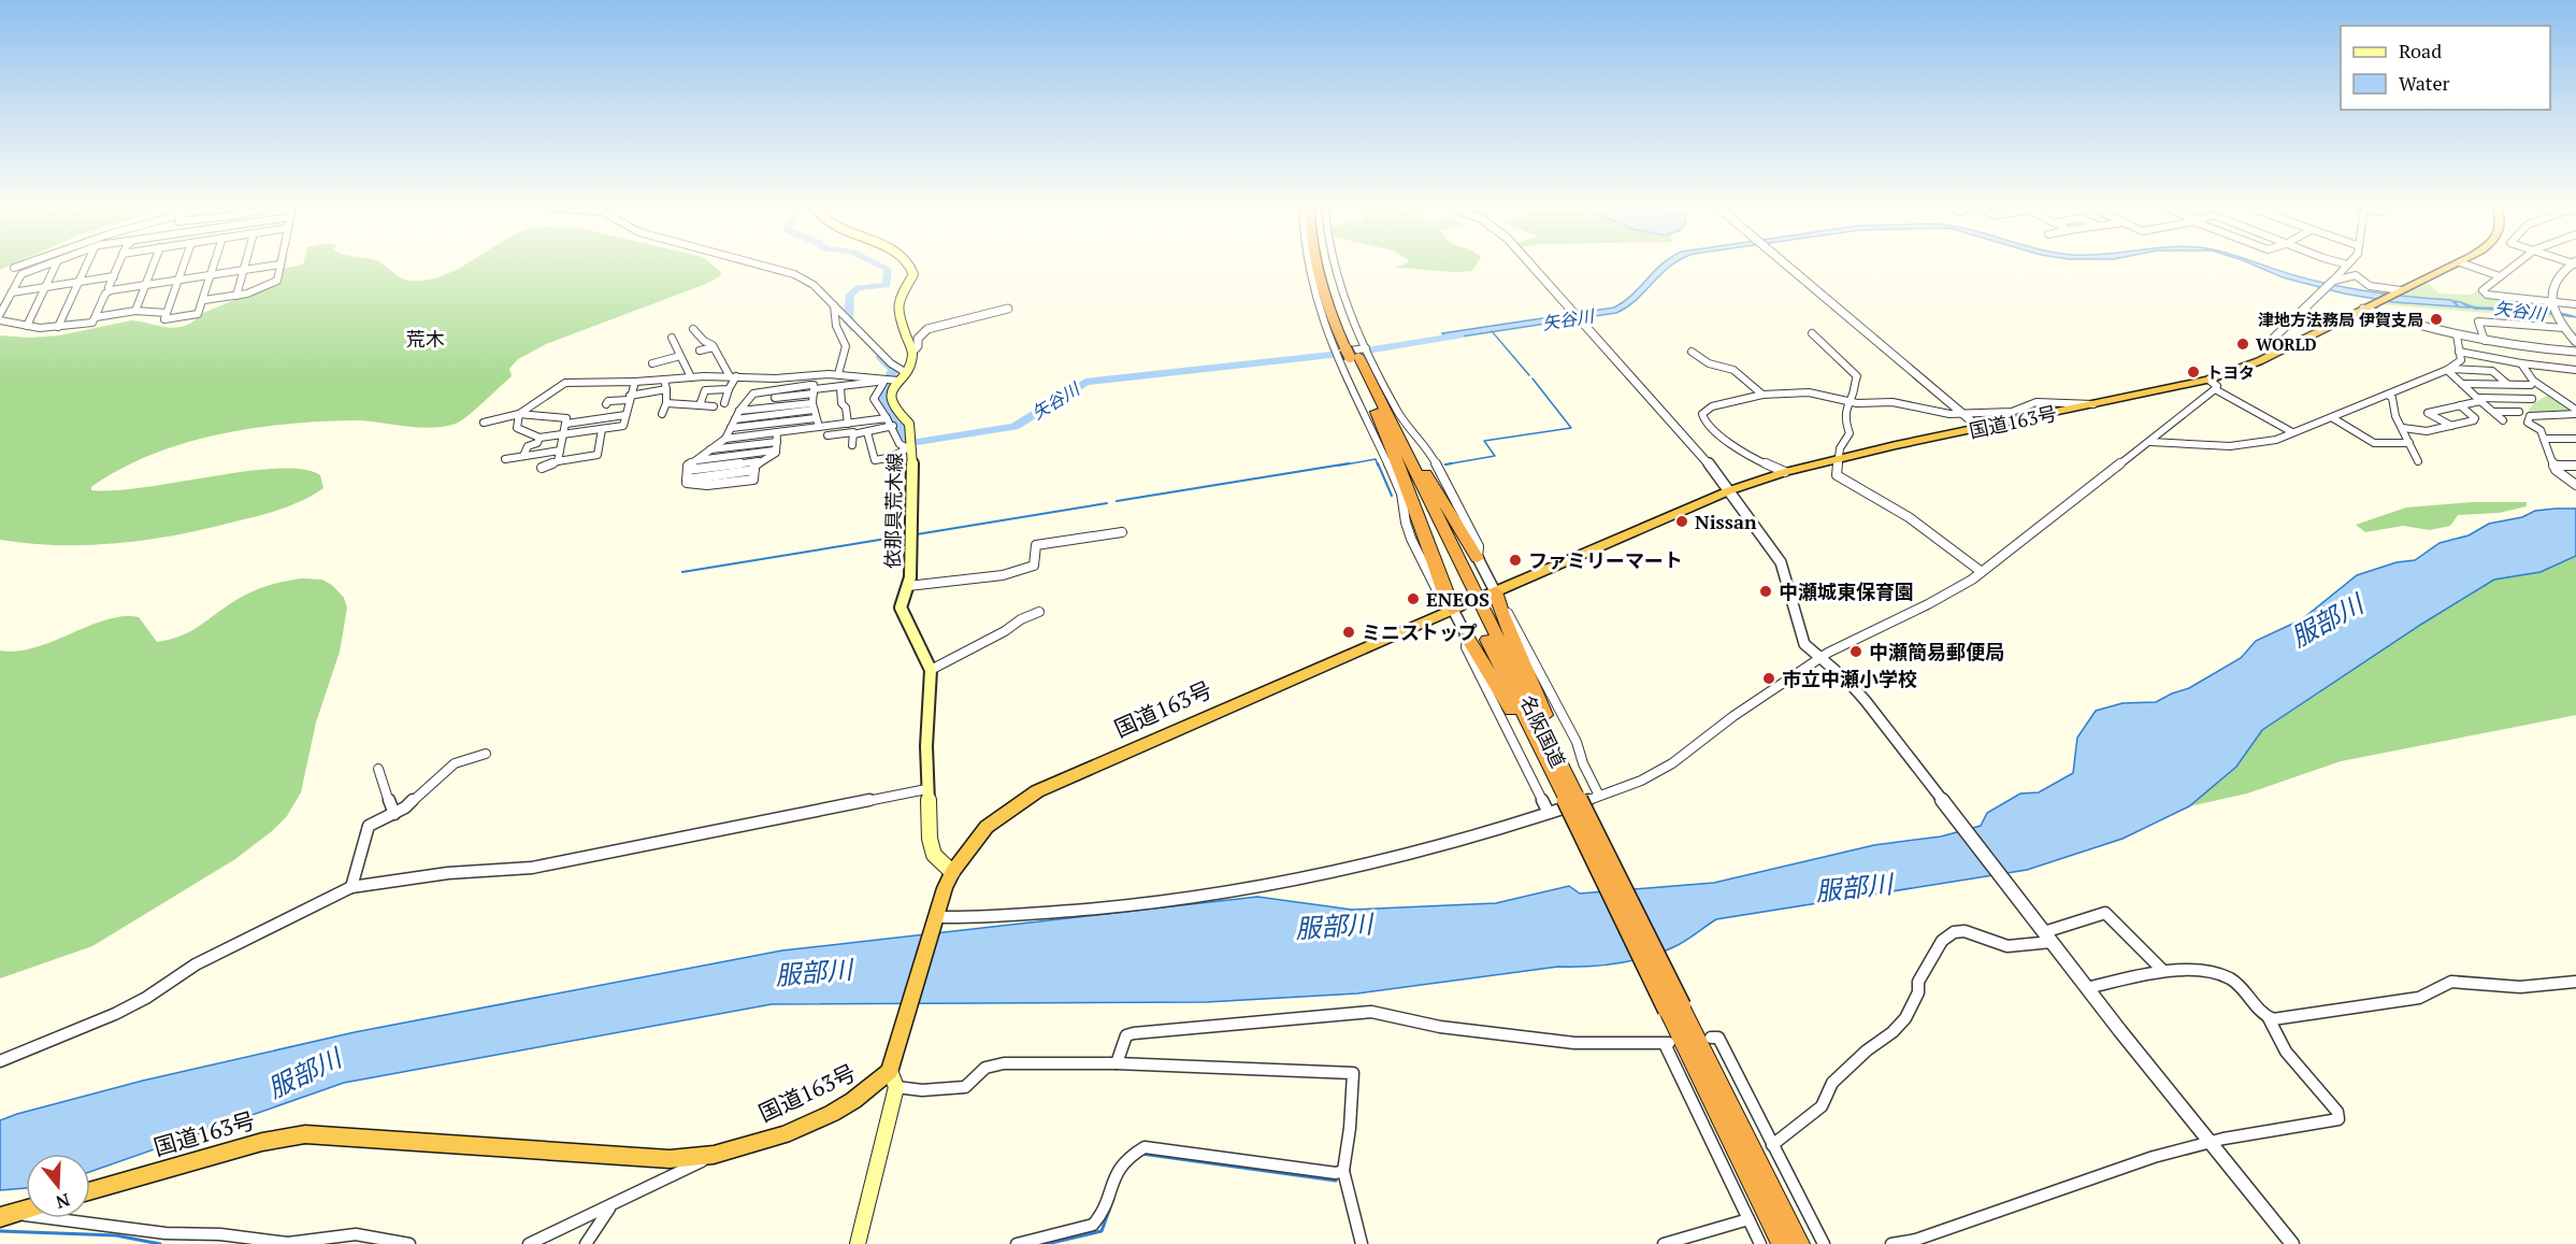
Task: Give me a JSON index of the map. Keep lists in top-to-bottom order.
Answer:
{
  "streets": {
    "highway": ["国道163号", "名阪国道"],
    "main road": ["依那具荒木線"]
  },
  "crossings": [
    ["国道163号", "依那具荒木線"]
  ],
  "districts": ["荒木"],
  "water": ["矢谷川", "服部川"],
  "places": [
    "津地方法務局 伊賀支局",
    "WORLD",
    "トヨタ",
    "Nissan",
    "ファミリーマート",
    "中瀬城東保育園",
    "ENEOS",
    "ミニストップ",
    "中瀬簡易郵便局",
    "市立中瀬小学校"
  ],
  "legend": ["Road", "Water"],
  "north": "bottom"
}
